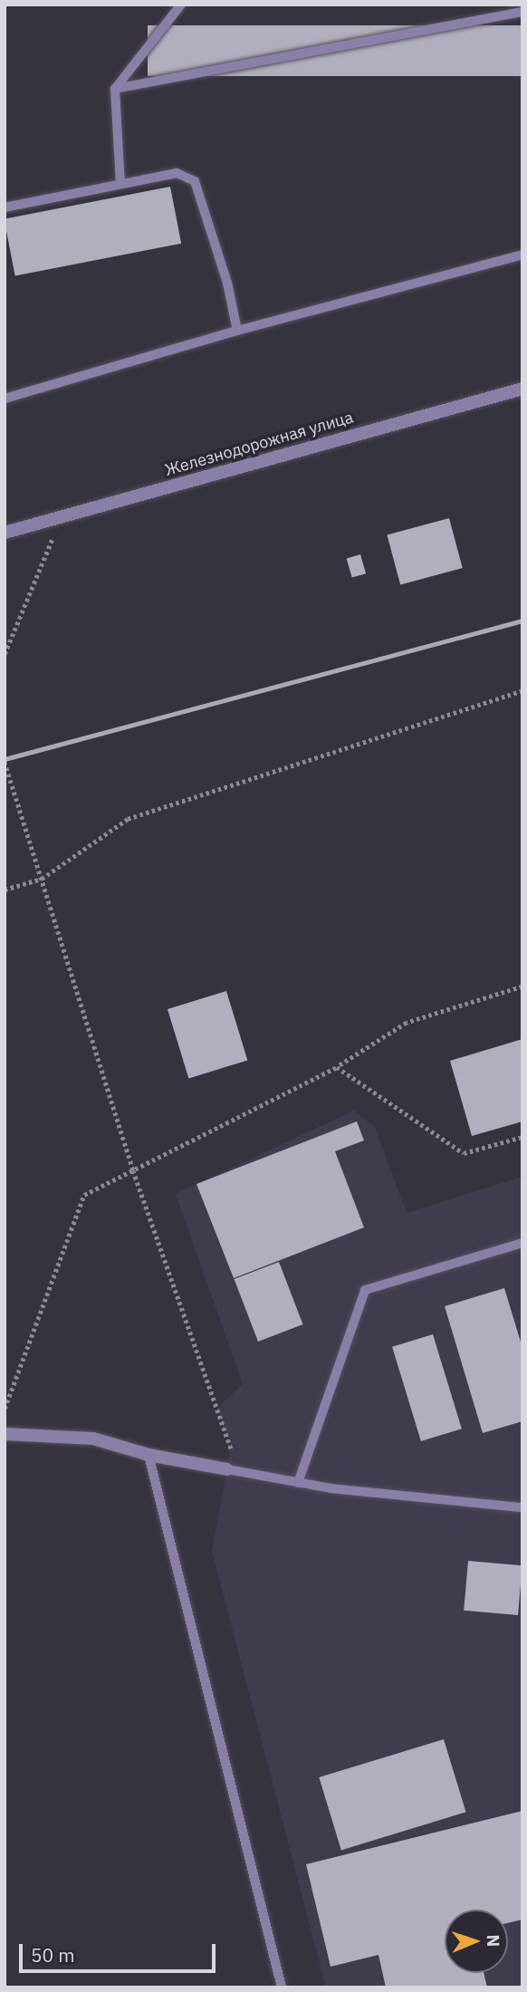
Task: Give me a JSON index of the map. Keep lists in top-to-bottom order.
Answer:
{
  "streets": {
    "street": ["Железнодорожная улица"]
  },
  "scale_bar": "50 m",
  "north": "right"
}
